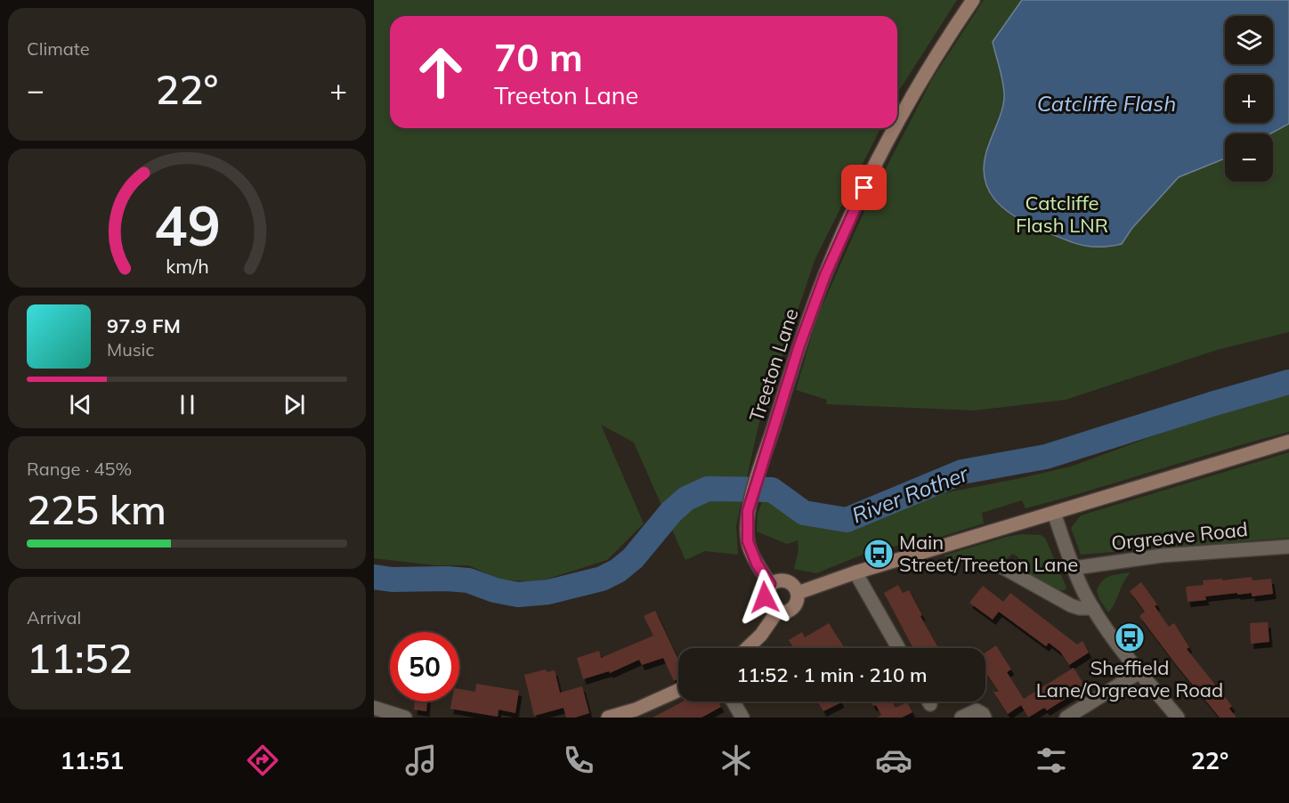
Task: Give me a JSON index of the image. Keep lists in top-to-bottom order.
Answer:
{
  "streets": {
    "main road": ["Treeton Lane"],
    "street": ["Orgreave Road"]
  },
  "water": ["Catcliffe Flash", "River Rother"],
  "parks": ["Catcliffe Flash LNR"],
  "places": {
    "bus stop": ["Main Street/Treeton Lane", "Sheffield Lane/Orgreave Road"]
  },
  "page": {
    "tile": [
      "Climate",
      ["Range · 45%", "225 km"],
      ["Arrival", "11:52"]
    ],
    "map_buttons": ["+", "−"],
    "turn": ["70 m", "Treeton Lane"],
    "heat": ["−", "22°", "+"],
    "song": ["97.9 FM", "Music"],
    "limit": "50",
    "trip": "11:52 · 1 min · 210 m",
    "tabs": ["11:51", "22°"],
    "gauge": ["49", "km/h"]
  }
}
